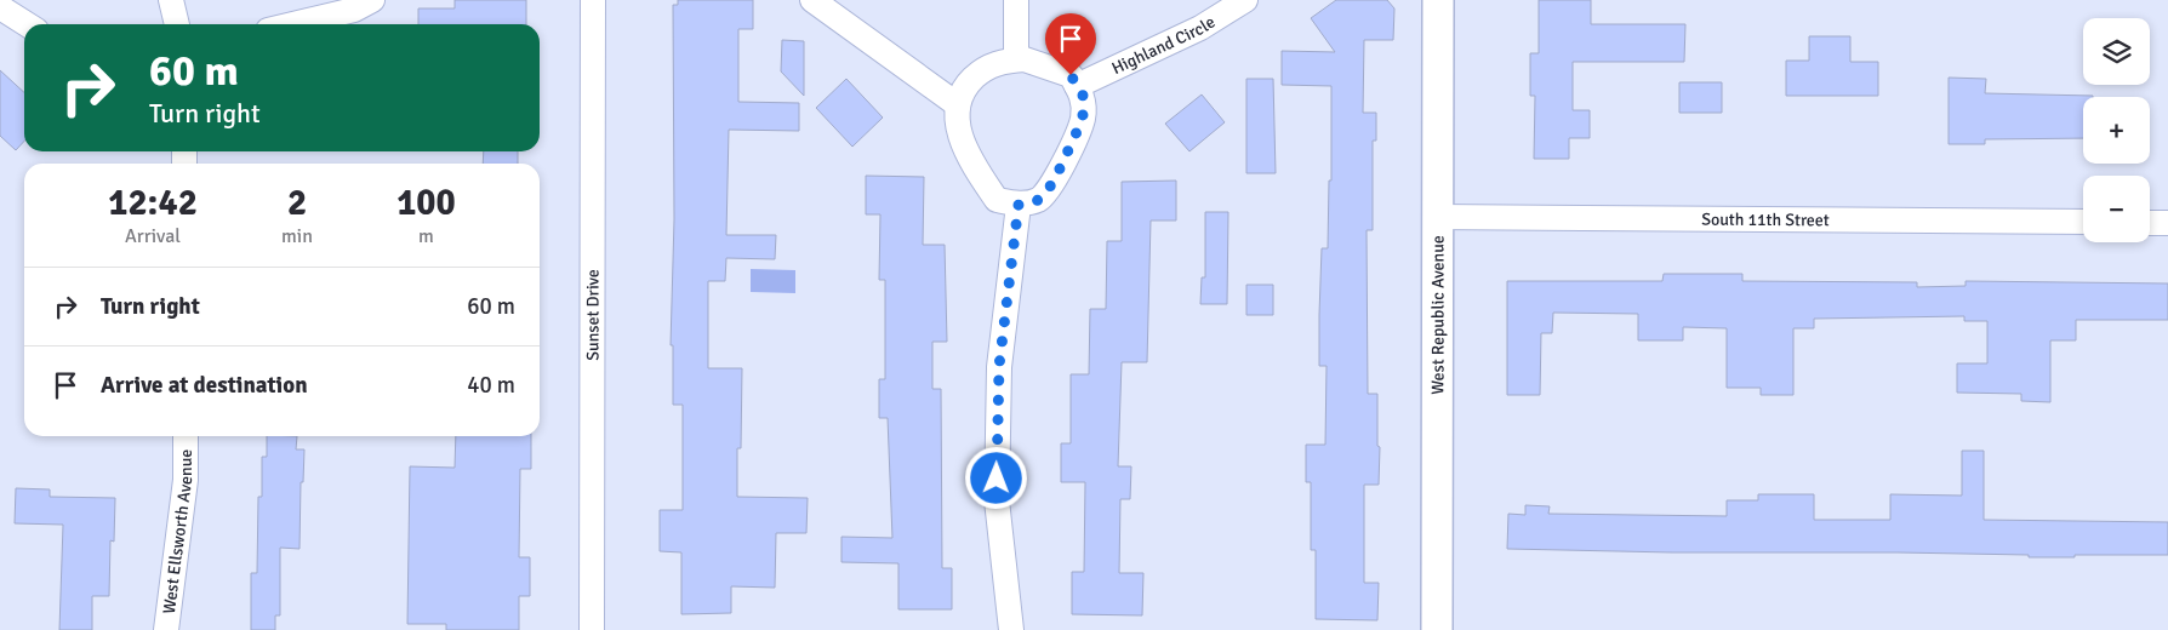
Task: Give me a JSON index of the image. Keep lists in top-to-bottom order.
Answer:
{
  "streets": {
    "street": [
      "Highland Circle",
      "South 11th Street",
      "Sunset Drive",
      "West Republic Avenue",
      "West Ellsworth Avenue"
    ]
  },
  "crossings": [
    ["South 11th Street", "West Republic Avenue"]
  ],
  "page": {
    "map_buttons": ["+", "−"],
    "turn": ["60 m", "Turn right"],
    "eta": [
      "12:42",
      "Arrival",
      "2",
      "min",
      "100",
      "m"
    ],
    "list": [
      {
        "name": "Turn right",
        "value": "60 m"
      },
      {
        "name": "Arrive at destination",
        "value": "40 m"
      }
    ]
  }
}
